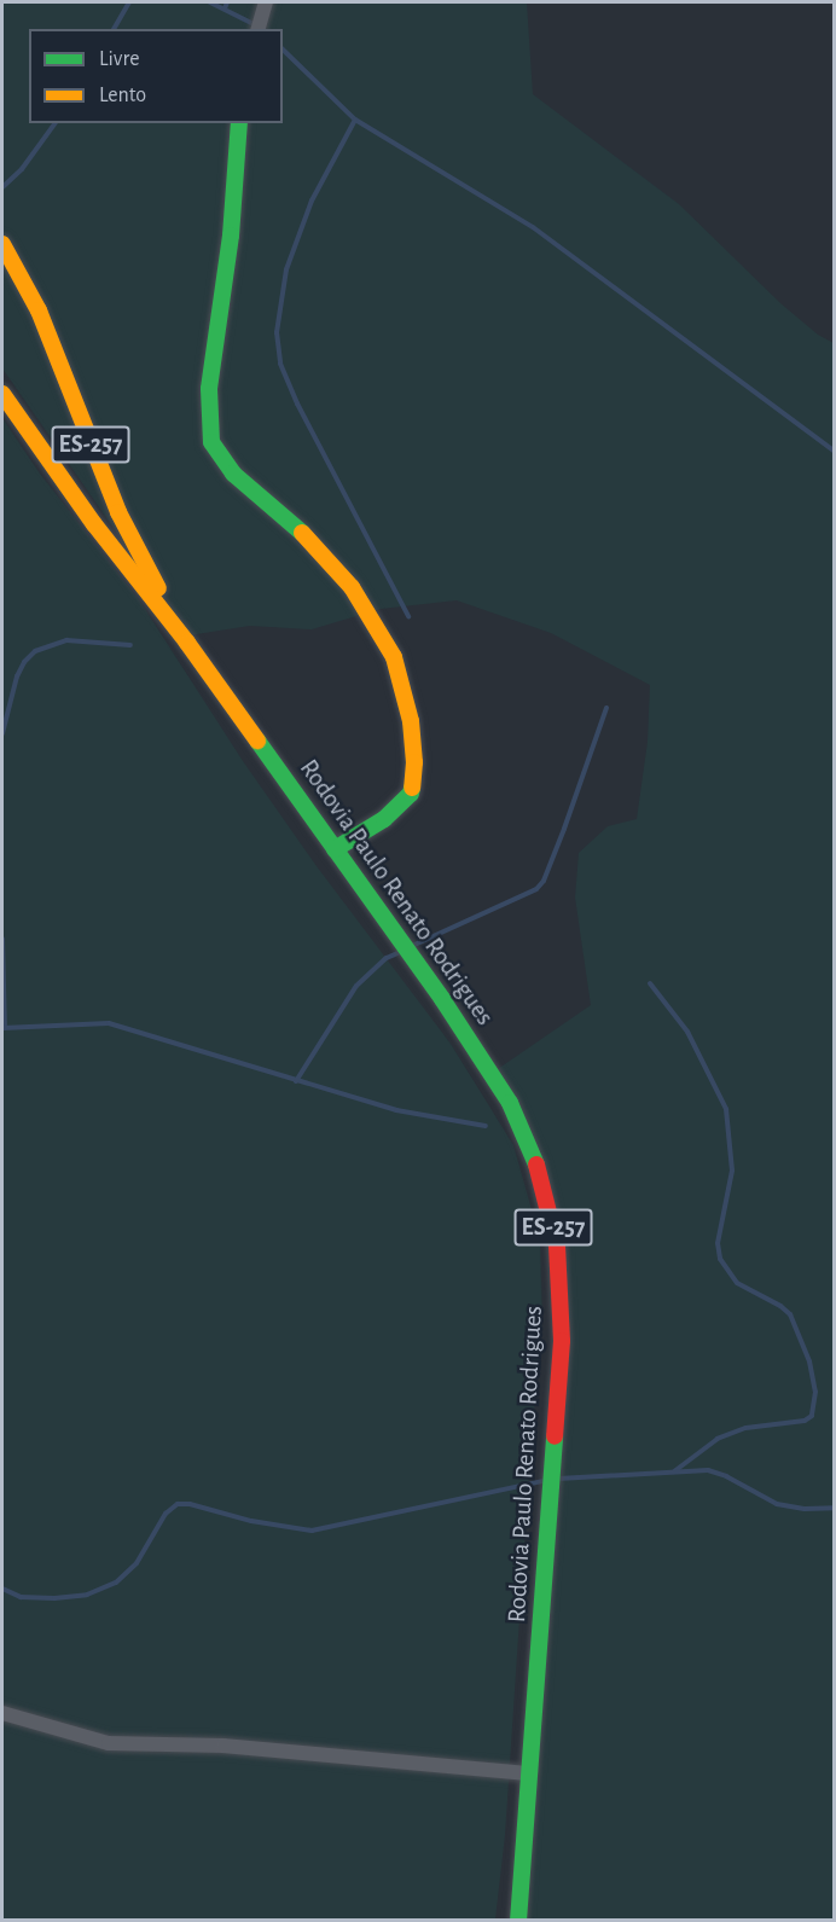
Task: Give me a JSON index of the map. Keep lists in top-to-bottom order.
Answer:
{
  "streets": {
    "main road": ["ES-257", "Rodovia Paulo Renato Rodrigues"]
  },
  "legend": ["Livre", "Lento"]
}
